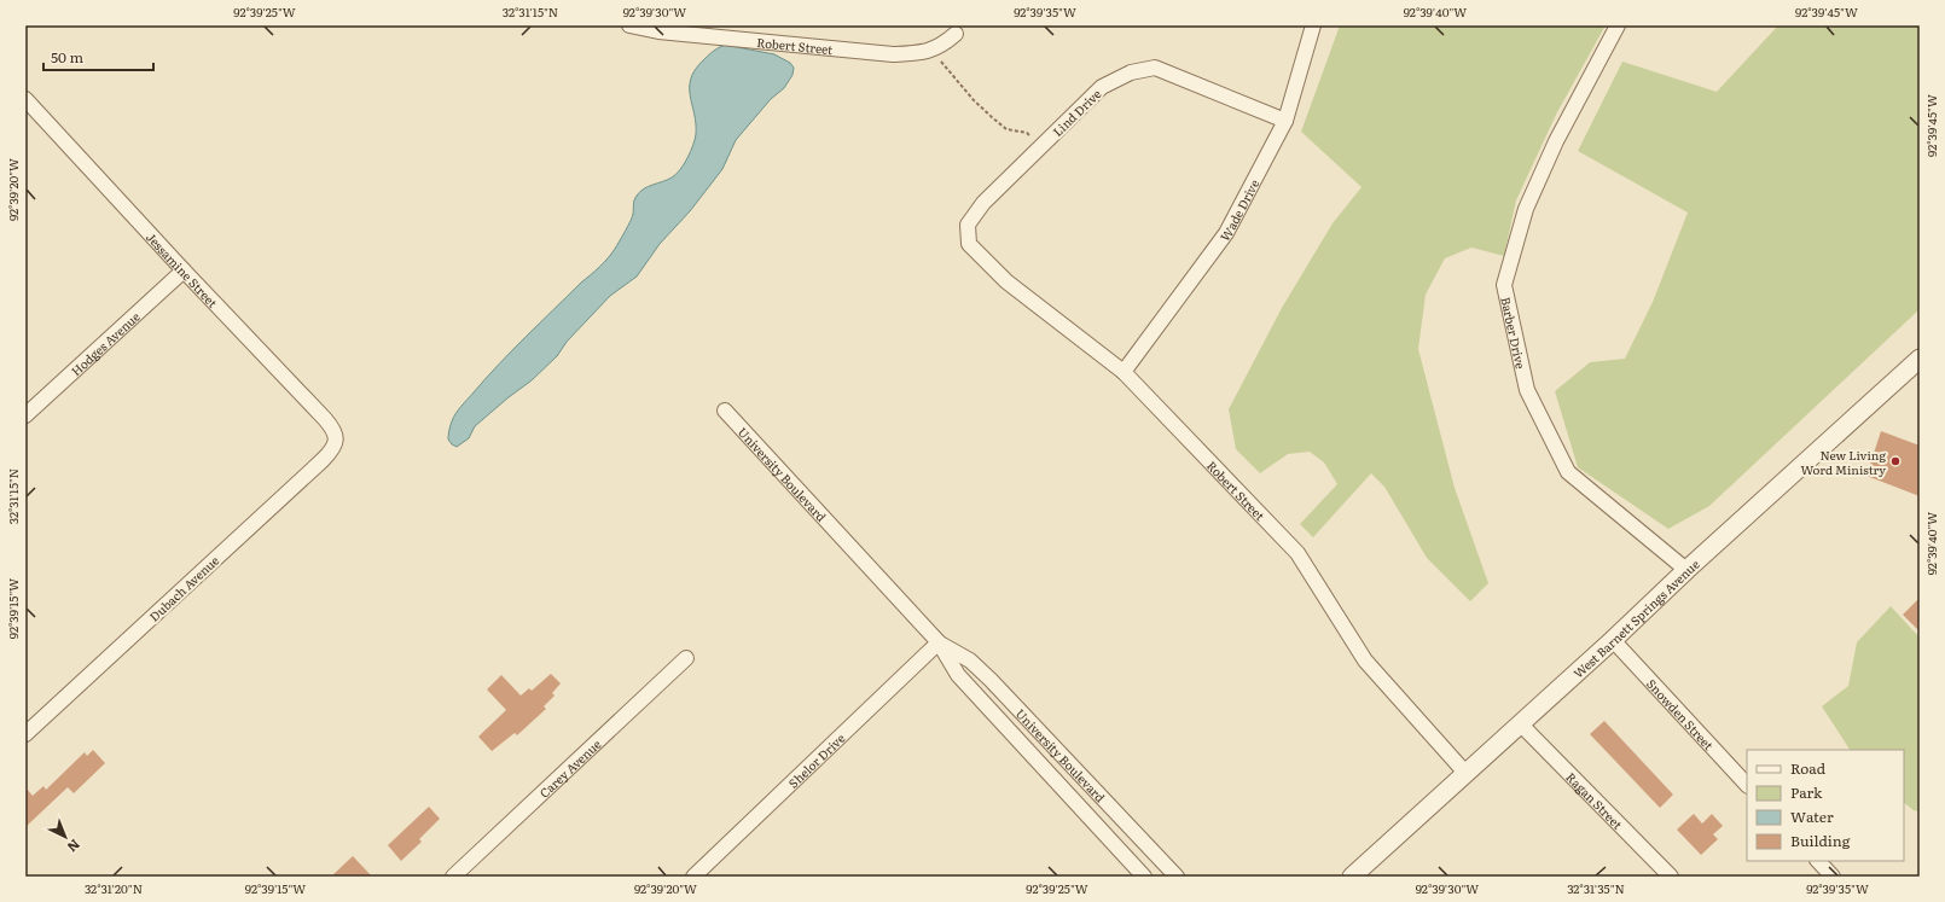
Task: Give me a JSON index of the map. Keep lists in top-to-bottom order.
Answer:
{
  "streets": {
    "street": [
      "Robert Street",
      "Lind Drive",
      "Wade Drive",
      "Jessamine Street",
      "Barber Drive",
      "Hodges Avenue",
      "University Boulevard",
      "Dubach Avenue",
      "West Barnett Springs Avenue",
      "Snowden Street",
      "Shelor Drive",
      "Carey Avenue",
      "Ragan Street"
    ]
  },
  "crossings": [
    ["Robert Street", "Lind Drive"],
    ["Robert Street", "Wade Drive"],
    ["Robert Street", "West Barnett Springs Avenue"],
    ["Lind Drive", "Wade Drive"],
    ["Jessamine Street", "Hodges Avenue"],
    ["Jessamine Street", "Dubach Avenue"],
    ["Barber Drive", "West Barnett Springs Avenue"],
    ["University Boulevard", "Shelor Drive"],
    ["West Barnett Springs Avenue", "Snowden Street"],
    ["West Barnett Springs Avenue", "Ragan Street"]
  ],
  "places": ["New Living Word Ministry"],
  "legend": [
    "Road",
    "Park",
    "Water",
    "Building"
  ],
  "scale_bar": "50 m",
  "north": "bottom right",
  "coordinates": [
    "92°39'25\"W",
    "32°31'15\"N",
    "92°39'30\"W",
    "92°39'35\"W",
    "92°39'40\"W",
    "92°39'45\"W",
    "92°39'20\"W",
    "92°39'15\"W",
    "32°31'20\"N",
    "32°31'35\"N"
  ]
}
